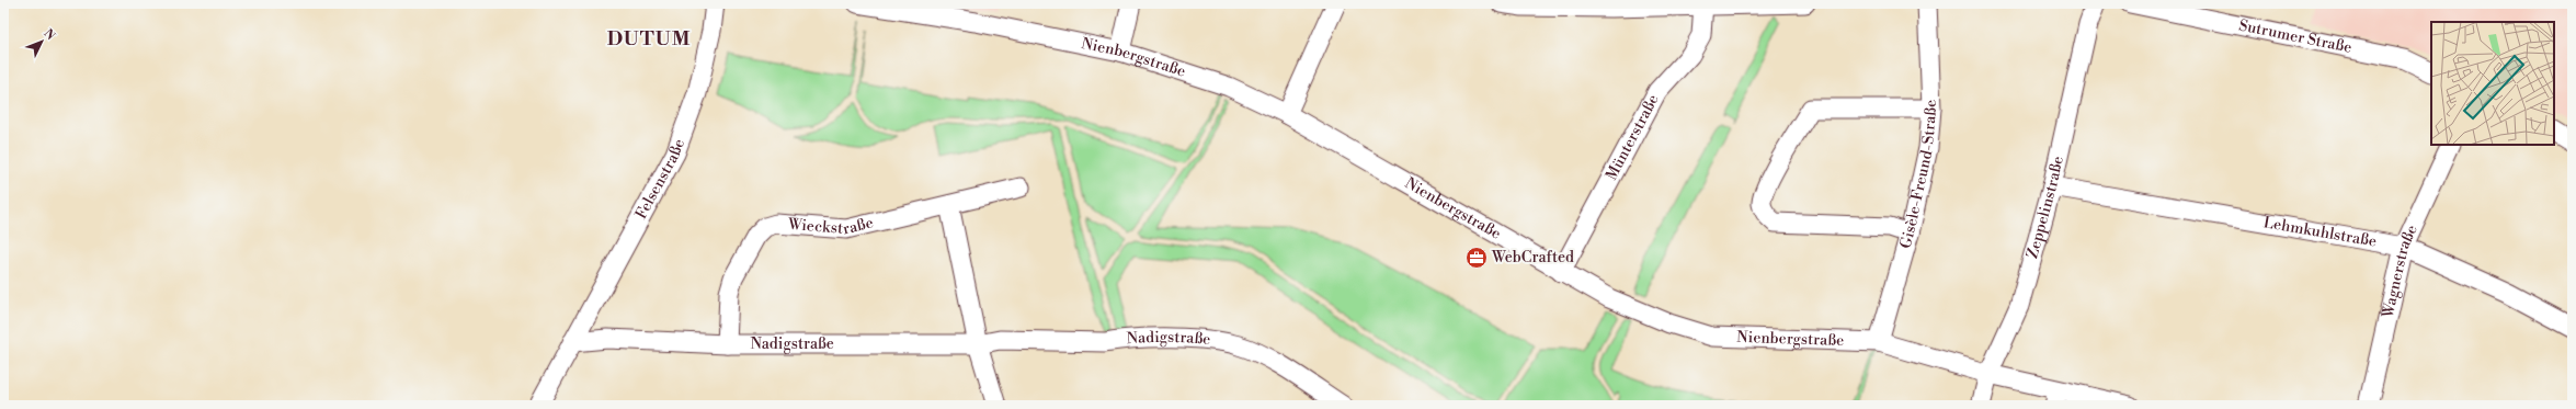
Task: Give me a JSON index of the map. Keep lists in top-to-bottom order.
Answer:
{
  "streets": {
    "street": [
      "Sutrumer Straße",
      "Nienbergstraße",
      "Münterstraße",
      "Gisèle-Freund-Straße",
      "Felsenstraße",
      "Zeppelinstraße",
      "Wieckstraße",
      "Lehmkuhlstraße",
      "Wagnerstraße",
      "Nadigstraße"
    ]
  },
  "crossings": [
    ["Nienbergstraße", "Münterstraße"],
    ["Nienbergstraße", "Gisèle-Freund-Straße"],
    ["Nienbergstraße", "Zeppelinstraße"],
    ["Felsenstraße", "Nadigstraße"],
    ["Zeppelinstraße", "Lehmkuhlstraße"],
    ["Wieckstraße", "Nadigstraße"],
    ["Lehmkuhlstraße", "Wagnerstraße"]
  ],
  "districts": ["DUTUM"],
  "places": {
    "office": ["WebCrafted"]
  },
  "north": "top right"
}
